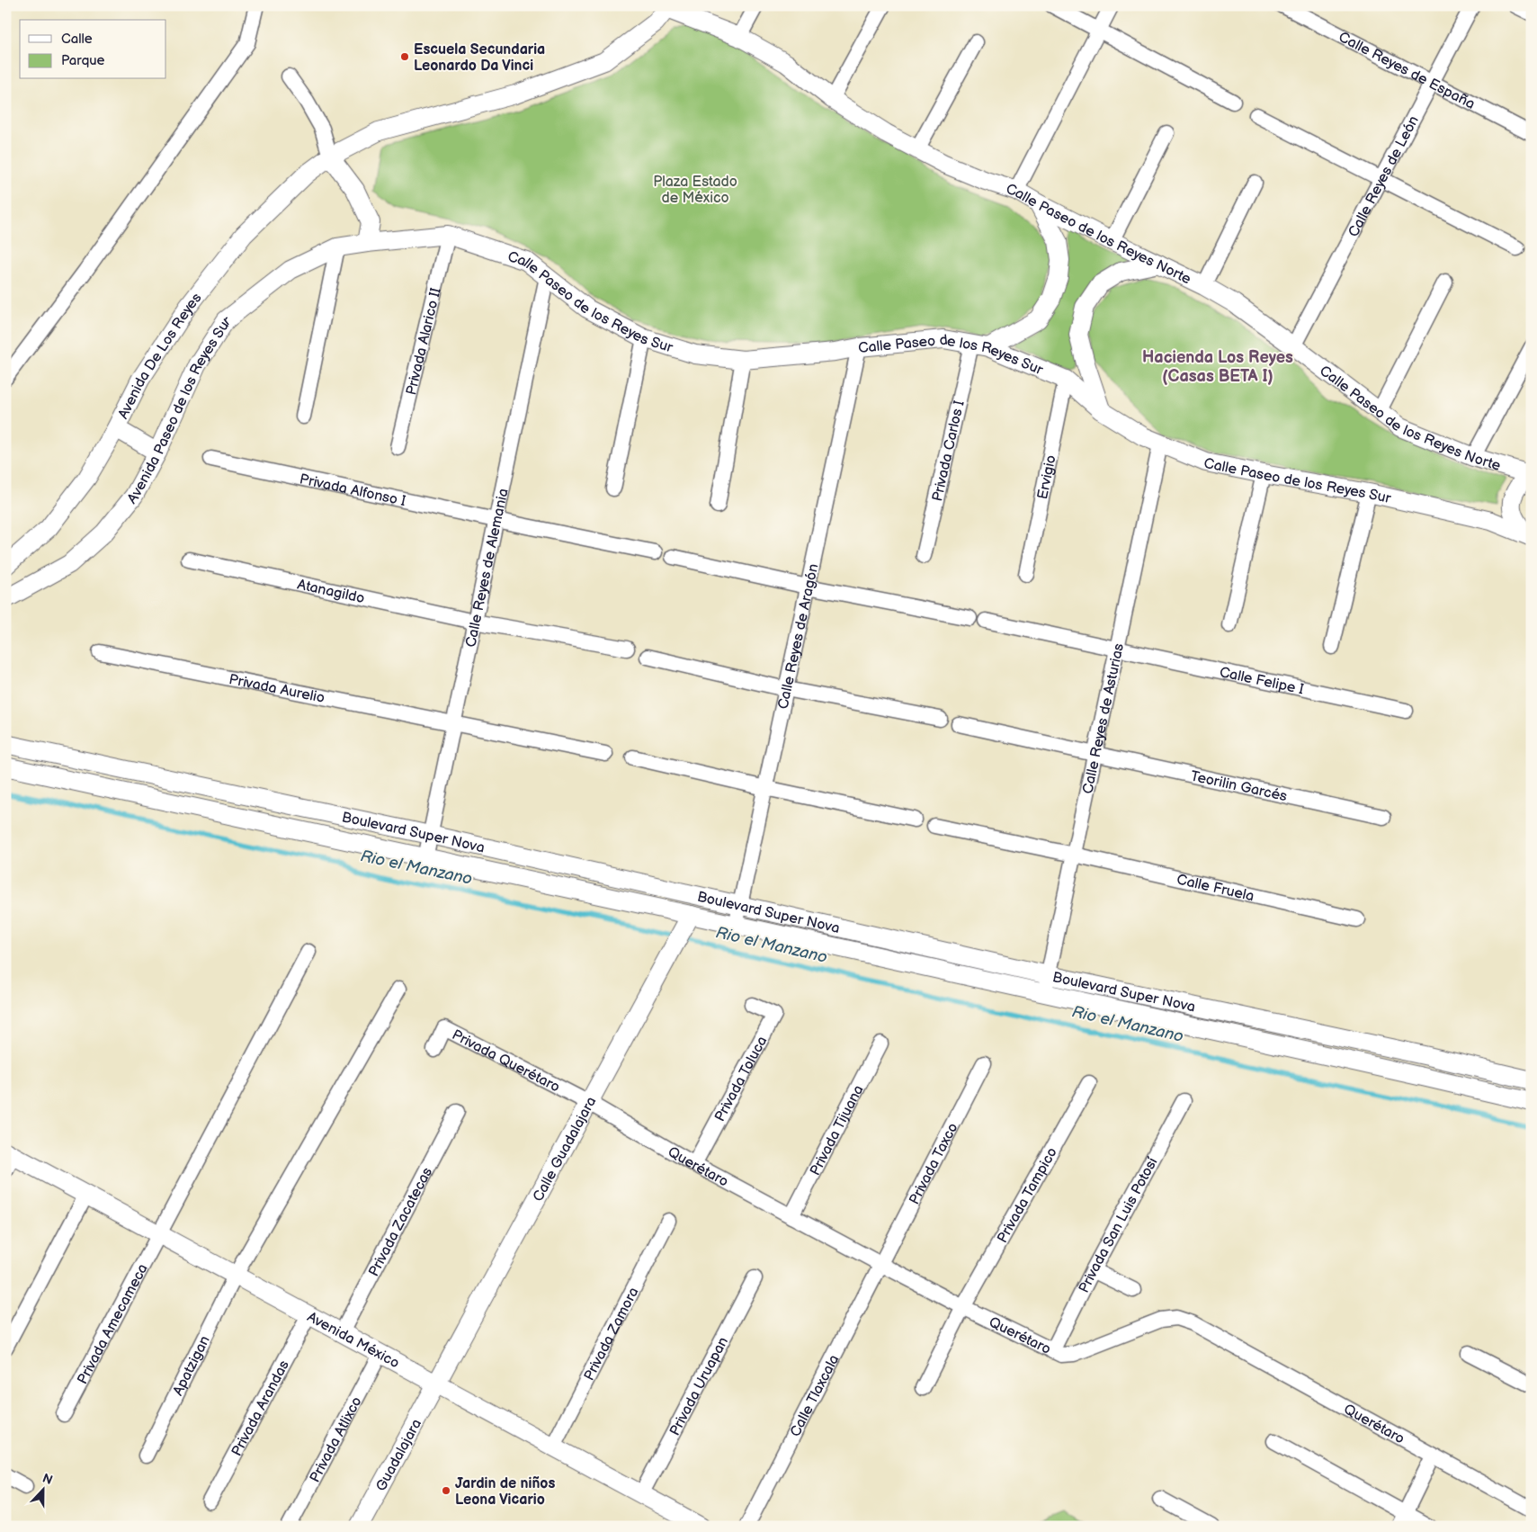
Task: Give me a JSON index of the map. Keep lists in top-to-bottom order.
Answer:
{
  "streets": {
    "street": [
      "Calle Reyes de España",
      "Calle Reyes de León",
      "Calle Paseo de los Reyes Norte",
      "Calle Paseo de los Reyes Sur",
      "Privada Alarico II",
      "Avenida De Los Reyes",
      "Avenida Paseo de los Reyes Sur",
      "Privada Carlos I",
      "Ervigio",
      "Privada Alfonso I",
      "Calle Reyes de Alemania",
      "Atanagildo",
      "Calle Reyes de Aragón",
      "Calle Felipe I",
      "Privada Aurelio",
      "Calle Reyes de Asturias",
      "Teorilin Garcés",
      "Boulevard Super Nova",
      "Calle Fruela",
      "Privada Querétaro",
      "Privada Toluca",
      "Privada Tijuana",
      "Calle Guadalajara",
      "Privada Taxco",
      "Querétaro",
      "Privada Tampico",
      "Privada Zacatecas",
      "Privada San Luis Potosí",
      "Privada Amecameca",
      "Privada Zamora",
      "Avenida México",
      "Apatzigan",
      "Privada Uruapan",
      "Calle Tlaxcala",
      "Privada Arandas",
      "Privada Atlixco",
      "Guadalajara"
    ]
  },
  "crossings": [
    ["Calle Reyes de España", "Calle Reyes de León"],
    ["Calle Reyes de León", "Calle Paseo de los Reyes Norte"],
    ["Calle Paseo de los Reyes Norte", "Avenida De Los Reyes"],
    ["Calle Paseo de los Reyes Sur", "Privada Alarico II"],
    ["Calle Paseo de los Reyes Sur", "Avenida Paseo de los Reyes Sur"],
    ["Calle Paseo de los Reyes Sur", "Privada Carlos I"],
    ["Calle Paseo de los Reyes Sur", "Ervigio"],
    ["Calle Paseo de los Reyes Sur", "Calle Reyes de Alemania"],
    ["Calle Paseo de los Reyes Sur", "Calle Reyes de Aragón"],
    ["Calle Paseo de los Reyes Sur", "Calle Reyes de Asturias"],
    ["Privada Alfonso I", "Calle Reyes de Alemania"],
    ["Calle Reyes de Alemania", "Atanagildo"],
    ["Calle Reyes de Alemania", "Privada Aurelio"],
    ["Calle Reyes de Alemania", "Boulevard Super Nova"],
    ["Calle Reyes de Aragón", "Boulevard Super Nova"],
    ["Calle Felipe I", "Calle Reyes de Asturias"],
    ["Calle Reyes de Asturias", "Teorilin Garcés"],
    ["Calle Reyes de Asturias", "Boulevard Super Nova"],
    ["Calle Reyes de Asturias", "Calle Fruela"],
    ["Boulevard Super Nova", "Calle Guadalajara"],
    ["Privada Querétaro", "Calle Guadalajara"],
    ["Privada Querétaro", "Querétaro"],
    ["Privada Toluca", "Querétaro"],
    ["Privada Tijuana", "Querétaro"],
    ["Calle Guadalajara", "Querétaro"],
    ["Calle Guadalajara", "Avenida México"],
    ["Calle Guadalajara", "Guadalajara"],
    ["Privada Taxco", "Querétaro"],
    ["Privada Taxco", "Calle Tlaxcala"],
    ["Querétaro", "Privada Tampico"],
    ["Querétaro", "Privada San Luis Potosí"],
    ["Querétaro", "Calle Tlaxcala"],
    ["Privada Zacatecas", "Avenida México"],
    ["Privada Amecameca", "Avenida México"],
    ["Privada Zamora", "Avenida México"],
    ["Avenida México", "Apatzigan"],
    ["Avenida México", "Privada Uruapan"],
    ["Avenida México", "Privada Arandas"],
    ["Avenida México", "Privada Atlixco"],
    ["Avenida México", "Guadalajara"]
  ],
  "districts": ["Hacienda Los Reyes (Casas BETA I)"],
  "water": ["Rio el Manzano"],
  "parks": ["Plaza Estado de México"],
  "places": ["Escuela Secundaria Leonardo Da Vinci", "Jardin de niños Leona Vicario"],
  "legend": ["Calle", "Parque"],
  "north": "top"
}
